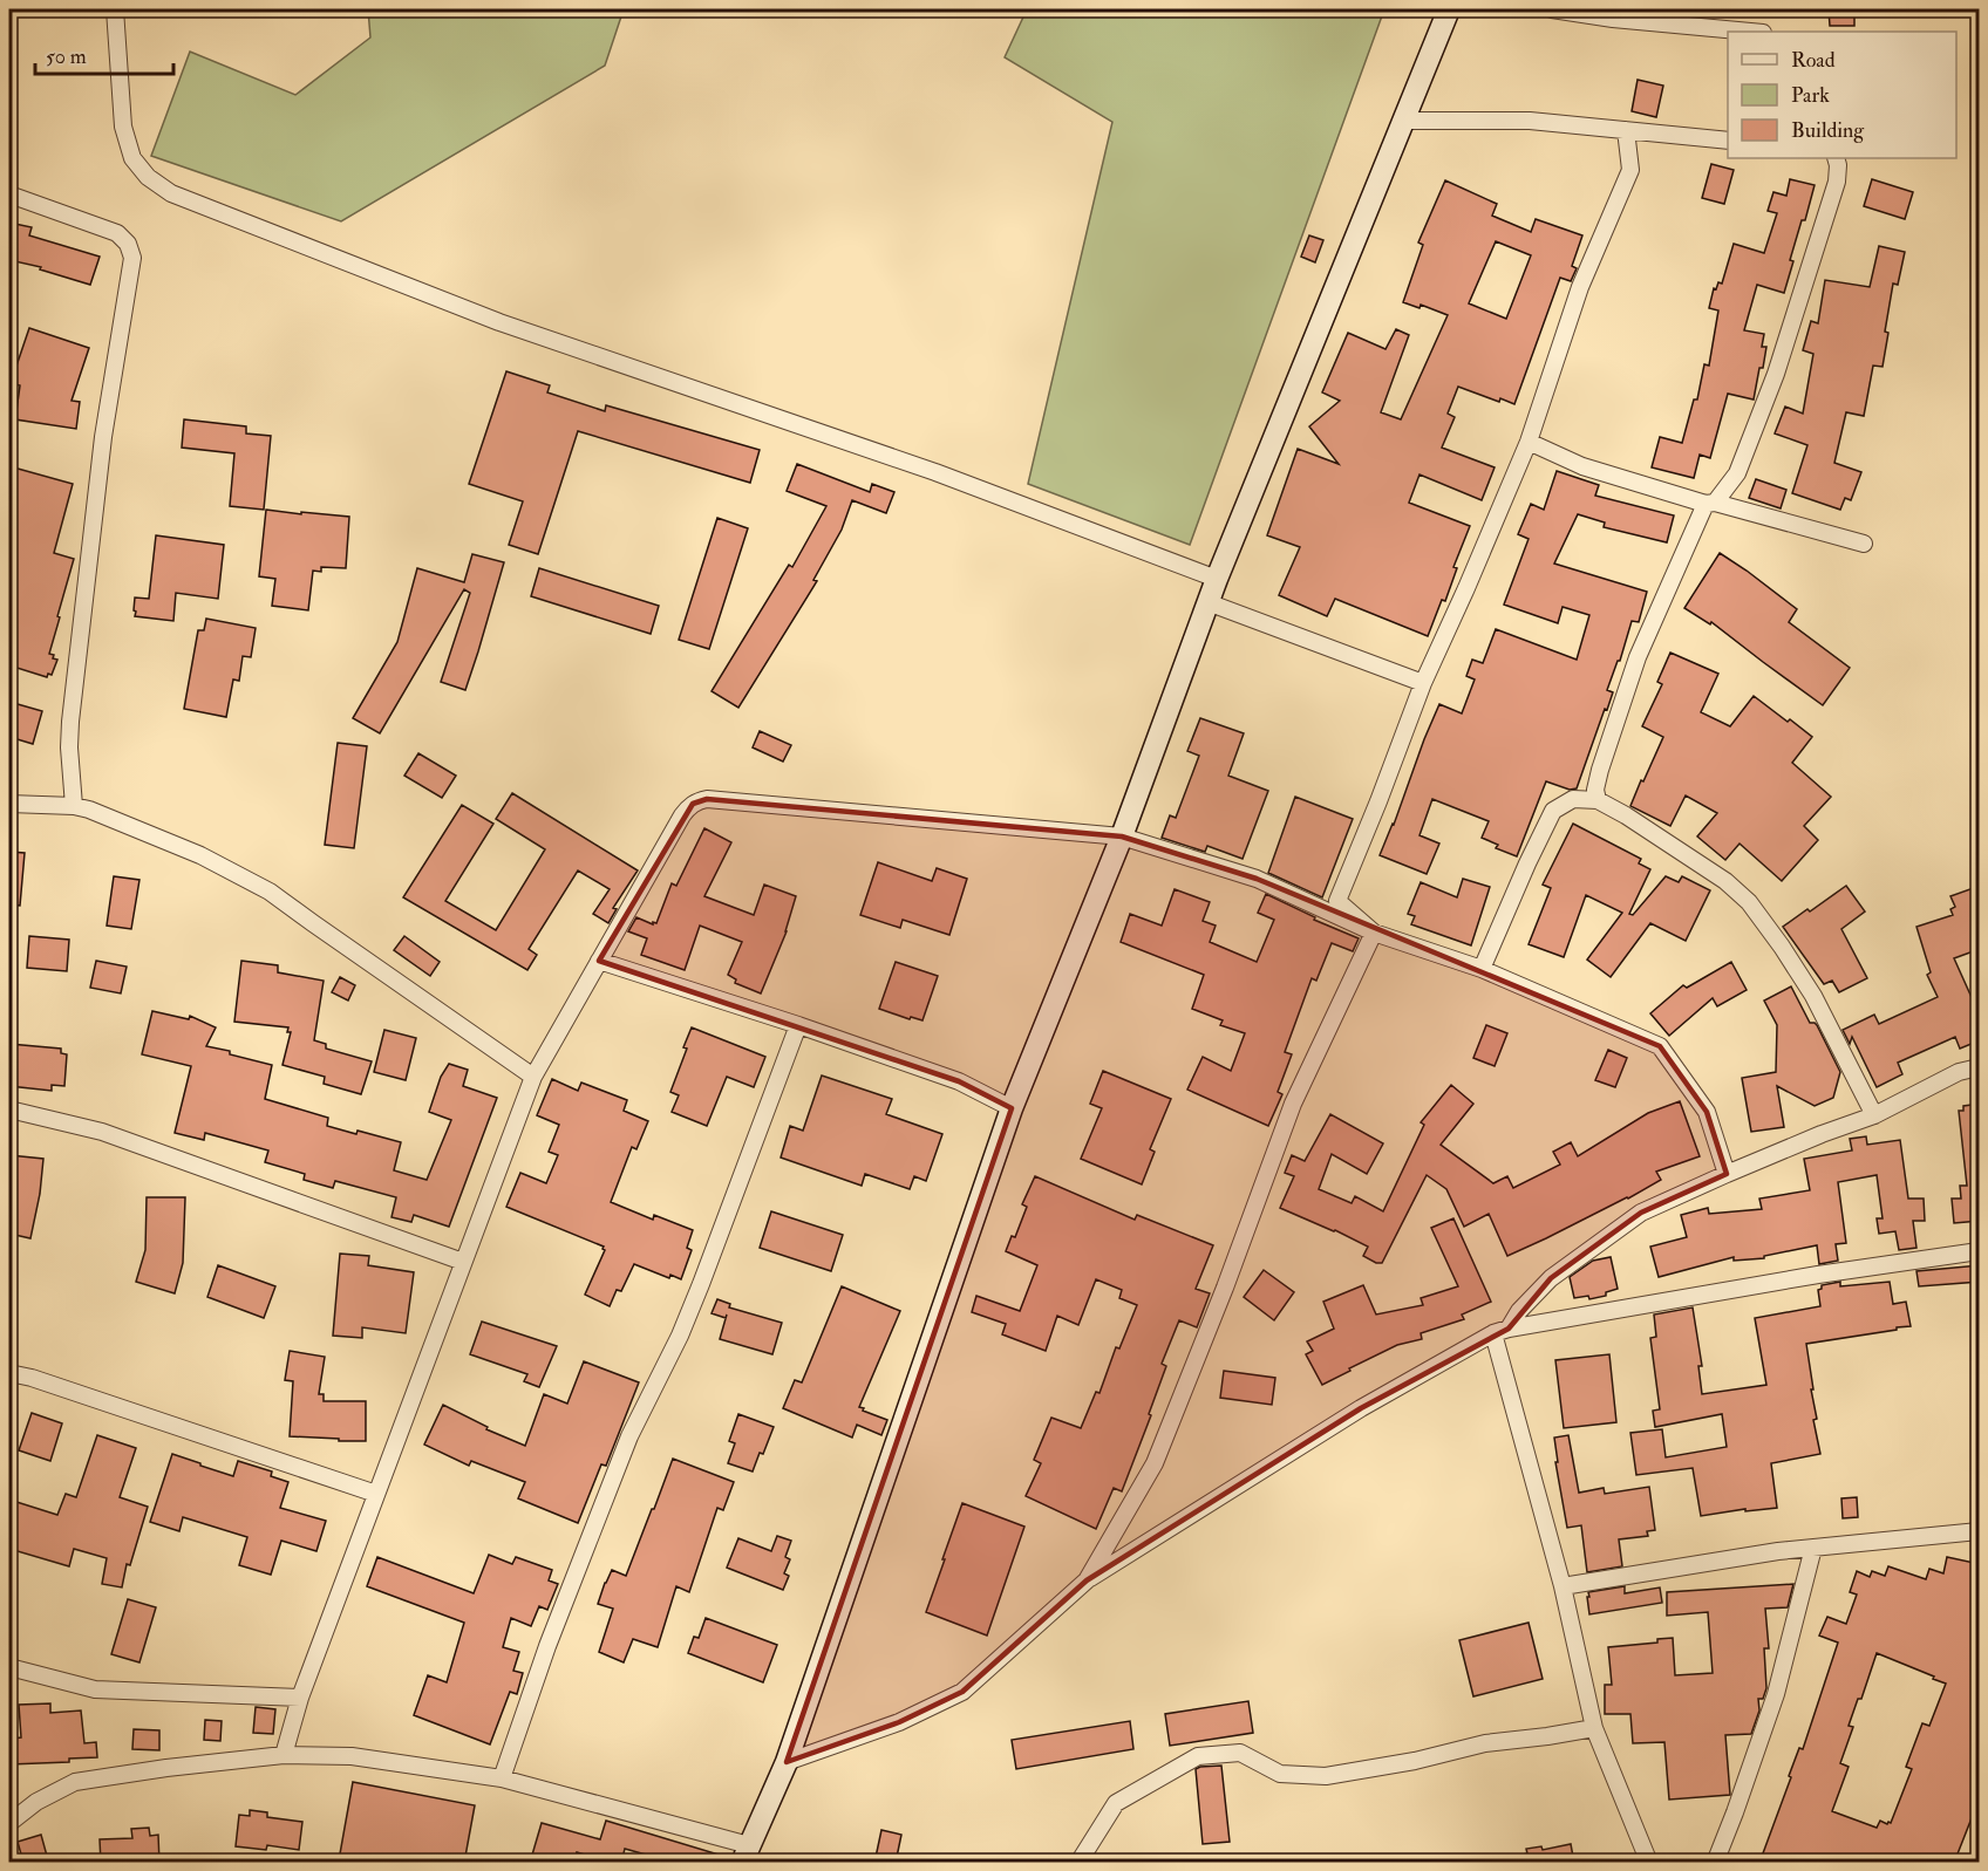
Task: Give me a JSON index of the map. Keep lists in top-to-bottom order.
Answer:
{
  "legend": ["Road", "Park", "Building"],
  "scale_bar": "50 m"
}
